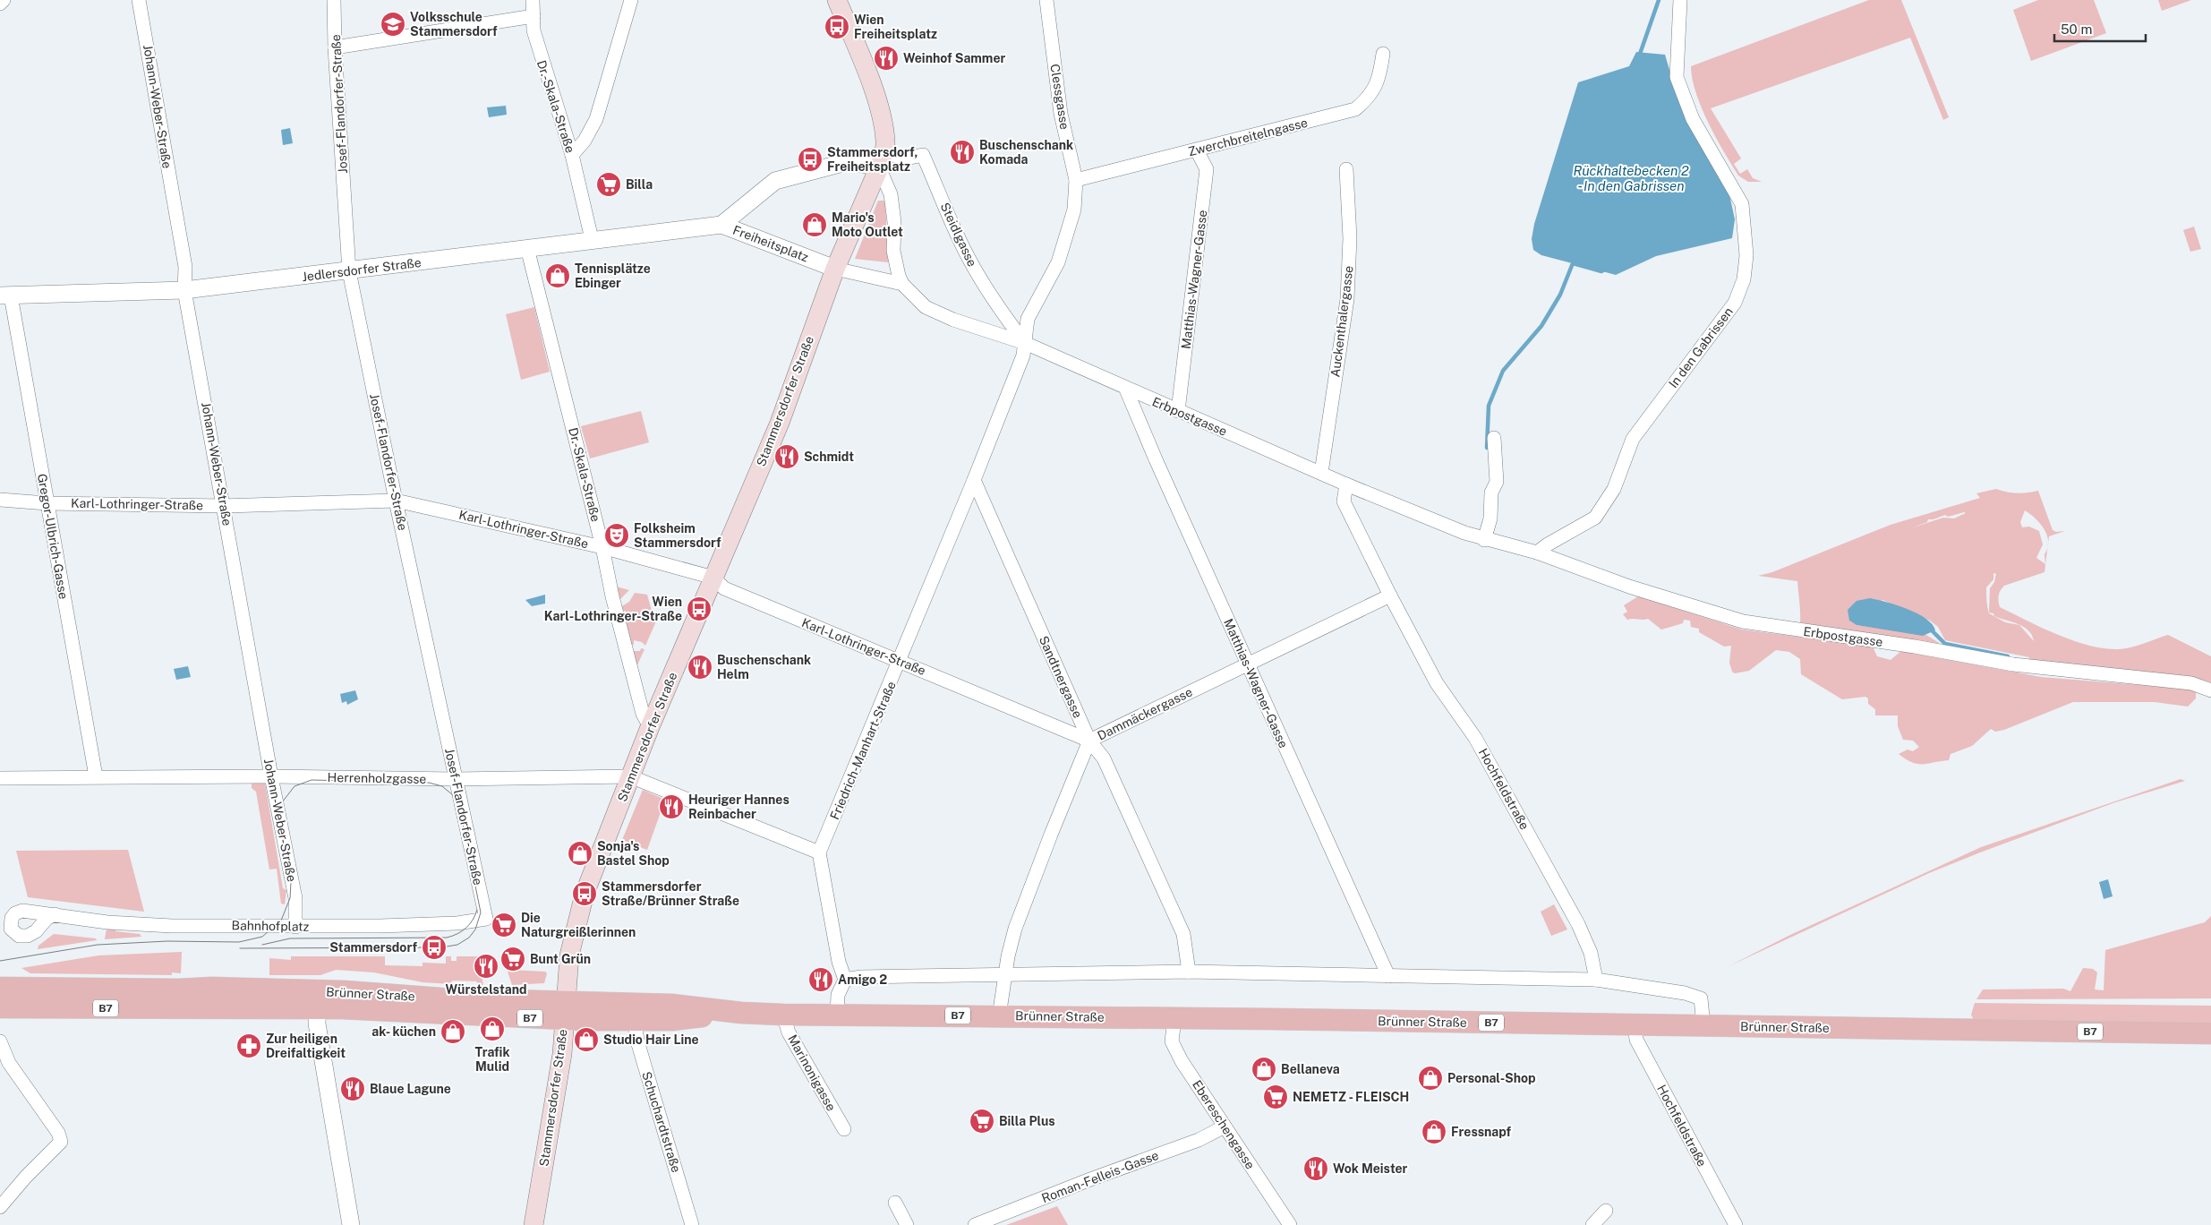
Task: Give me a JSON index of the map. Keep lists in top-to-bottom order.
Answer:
{
  "streets": {
    "main road": ["Stammersdorfer Straße", "Brünner Straße", "B7"],
    "street": [
      "Clessgasse",
      "Josef-Flandorfer-Straße",
      "Johann-Weber-Straße",
      "Dr.-Skala-Straße",
      "Zwerchbreitelngasse",
      "Steidlgasse",
      "Freiheitsplatz",
      "Jedlersdorfer Straße",
      "Matthias-Wagner-Gasse",
      "Auckenthalergasse",
      "In den Gabrissen",
      "Erbpostgasse",
      "Karl-Lothringer-Straße",
      "Gregor-Ulbrich-Gasse",
      "Sandtnergasse",
      "Dammäckergasse",
      "Friedrich-Manhart-Straße",
      "Herrenholzgasse",
      "Hochfeldstraße",
      "Bahnhofplatz",
      "Marinonigasse",
      "Schuchardtstraße",
      "Ebereschengasse",
      "Roman-Felleis-Gasse"
    ]
  },
  "crossings": [
    ["Clessgasse", "Zwerchbreitelngasse"],
    ["Clessgasse", "Steidlgasse"],
    ["Clessgasse", "Erbpostgasse"],
    ["Clessgasse", "Friedrich-Manhart-Straße"],
    ["Josef-Flandorfer-Straße", "Jedlersdorfer Straße"],
    ["Josef-Flandorfer-Straße", "Karl-Lothringer-Straße"],
    ["Josef-Flandorfer-Straße", "Herrenholzgasse"],
    ["Josef-Flandorfer-Straße", "Bahnhofplatz"],
    ["Johann-Weber-Straße", "Jedlersdorfer Straße"],
    ["Johann-Weber-Straße", "Karl-Lothringer-Straße"],
    ["Johann-Weber-Straße", "Herrenholzgasse"],
    ["Johann-Weber-Straße", "Bahnhofplatz"],
    ["Dr.-Skala-Straße", "Jedlersdorfer Straße"],
    ["Dr.-Skala-Straße", "Stammersdorfer Straße"],
    ["Dr.-Skala-Straße", "Karl-Lothringer-Straße"],
    ["Zwerchbreitelngasse", "Matthias-Wagner-Gasse"],
    ["Steidlgasse", "Freiheitsplatz"],
    ["Steidlgasse", "Erbpostgasse"],
    ["Steidlgasse", "Friedrich-Manhart-Straße"],
    ["Freiheitsplatz", "Jedlersdorfer Straße"],
    ["Freiheitsplatz", "Stammersdorfer Straße"],
    ["Freiheitsplatz", "Erbpostgasse"],
    ["Jedlersdorfer Straße", "Gregor-Ulbrich-Gasse"],
    ["Matthias-Wagner-Gasse", "Erbpostgasse"],
    ["Matthias-Wagner-Gasse", "Dammäckergasse"],
    ["Auckenthalergasse", "Erbpostgasse"],
    ["In den Gabrissen", "Erbpostgasse"],
    ["Stammersdorfer Straße", "Karl-Lothringer-Straße"],
    ["Stammersdorfer Straße", "Herrenholzgasse"],
    ["Stammersdorfer Straße", "Brünner Straße"],
    ["Erbpostgasse", "Friedrich-Manhart-Straße"],
    ["Erbpostgasse", "Hochfeldstraße"],
    ["Karl-Lothringer-Straße", "Gregor-Ulbrich-Gasse"],
    ["Karl-Lothringer-Straße", "Sandtnergasse"],
    ["Karl-Lothringer-Straße", "Dammäckergasse"],
    ["Karl-Lothringer-Straße", "Friedrich-Manhart-Straße"],
    ["Gregor-Ulbrich-Gasse", "Herrenholzgasse"],
    ["Sandtnergasse", "Dammäckergasse"],
    ["Sandtnergasse", "Friedrich-Manhart-Straße"],
    ["Dammäckergasse", "Hochfeldstraße"],
    ["Dammäckergasse", "Brünner Straße"],
    ["Friedrich-Manhart-Straße", "Herrenholzgasse"],
    ["Hochfeldstraße", "Brünner Straße"],
    ["Brünner Straße", "Marinonigasse"],
    ["Brünner Straße", "Schuchardtstraße"],
    ["Brünner Straße", "Ebereschengasse"],
    ["Ebereschengasse", "Roman-Felleis-Gasse"]
  ],
  "water": ["Rückhaltebecken 2 - In den Gabrissen"],
  "places": {
    "school or university": ["Volksschule Stammersdorf"],
    "bus stop": [
      "Wien Freiheitsplatz",
      "Stammersdorf, Freiheitsplatz",
      "Wien Karl-Lothringer-Straße",
      "Stammersdorfer Straße/Brünner Straße",
      "Stammersdorf"
    ],
    "restaurant": [
      "Weinhof Sammer",
      "Buschenschank Komada",
      "Schmidt",
      "Buschenschank Helm",
      "Heuriger Hannes Reinbacher",
      "Würstelstand",
      "Amigo 2",
      "Blaue Lagune",
      "Wok Meister"
    ],
    "supermarket": [
      "Billa",
      "Die Naturgreißlerinnen",
      "Bunt Grün",
      "NEMETZ - FLEISCH",
      "Billa Plus"
    ],
    "shop": [
      "Mario's Moto Outlet",
      "Tennisplätze Ebinger",
      "Sonja's Bastel Shop",
      "Trafik Mulid",
      "ak- küchen",
      "Studio Hair Line",
      "Bellaneva",
      "Personal-Shop",
      "Fressnapf"
    ],
    "theatre": ["Folksheim Stammersdorf"],
    "pharmacy": ["Zur heiligen Dreifaltigkeit"]
  },
  "scale_bar": "50 m"
}
